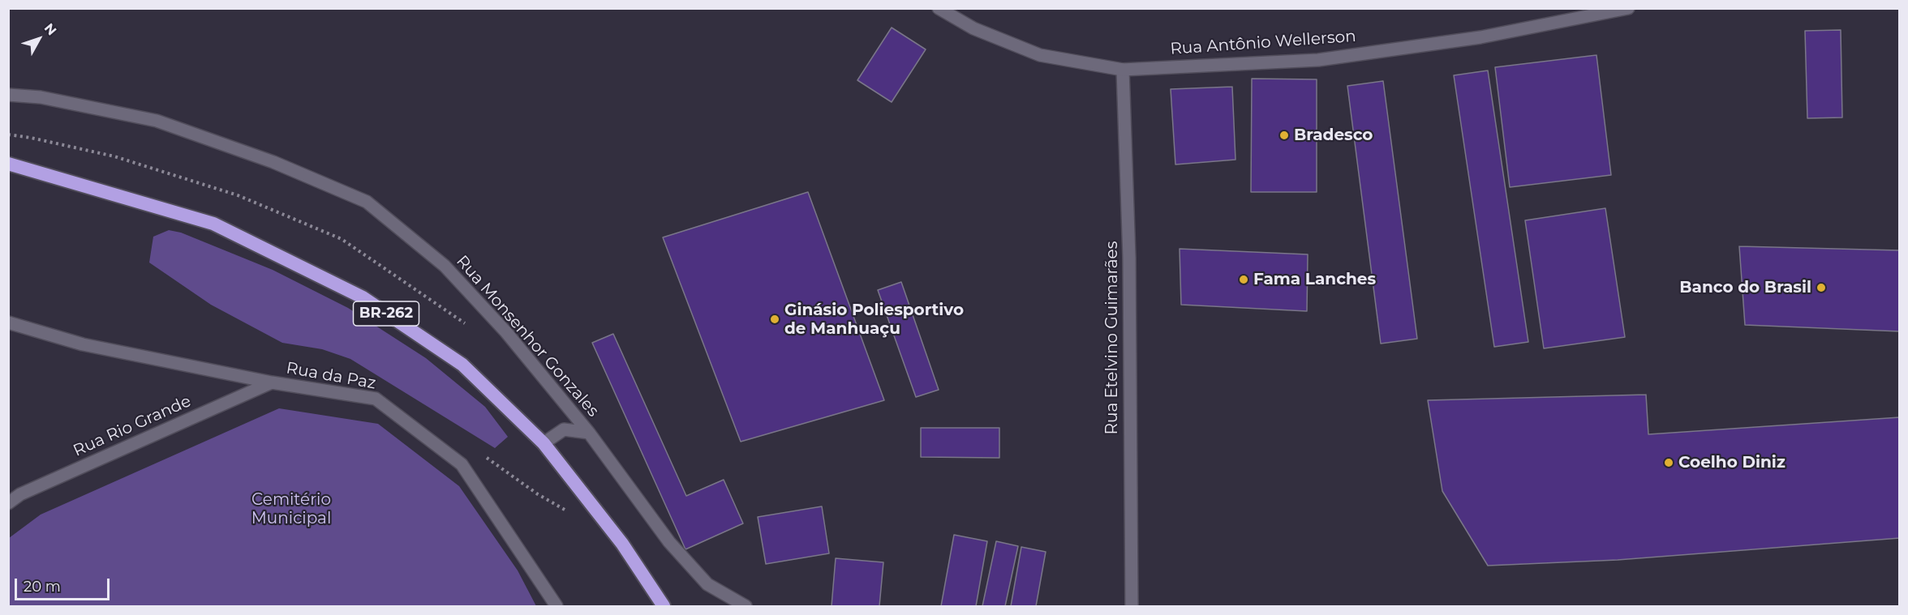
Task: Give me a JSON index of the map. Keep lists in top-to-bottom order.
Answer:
{
  "streets": {
    "highway": ["BR-262"],
    "street": [
      "Rua Antônio Wellerson",
      "Rua Monsenhor Gonzales",
      "Rua Etelvino Guimarães",
      "Rua da Paz",
      "Rua Rio Grande"
    ]
  },
  "crossings": [
    ["Rua Antônio Wellerson", "Rua Etelvino Guimarães"],
    ["Rua da Paz", "Rua Rio Grande"]
  ],
  "parks": ["Cemitério Municipal"],
  "places": [
    "Bradesco",
    "Fama Lanches",
    "Banco do Brasil",
    "Ginásio Poliesportivo de Manhuaçu",
    "Coelho Diniz"
  ],
  "scale_bar": "20 m",
  "north": "top right"
}
